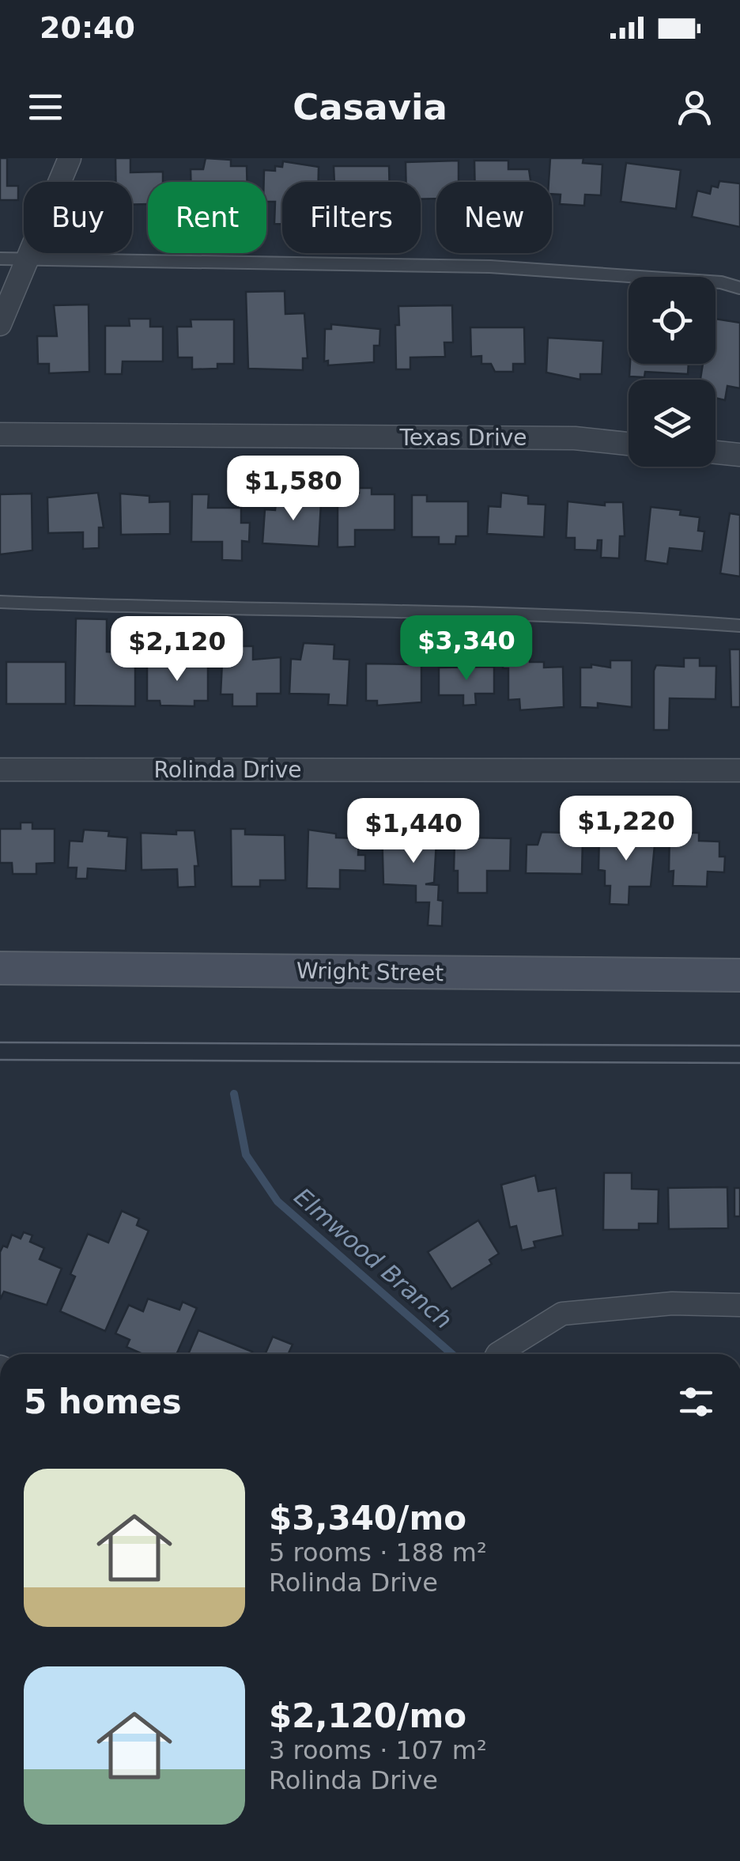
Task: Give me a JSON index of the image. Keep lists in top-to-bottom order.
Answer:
{
  "streets": {
    "street": ["Texas Drive", "Rolinda Drive", "Wright Street"]
  },
  "water": ["Elmwood Branch"],
  "page": {
    "status": "20:40",
    "header": "Casavia",
    "chip": [
      "Buy",
      "Rent",
      "Filters",
      "New"
    ],
    "price": [
      "$1,580",
      "$3,340",
      "$2,120",
      "$1,220",
      "$1,440"
    ],
    "heading": "5 homes",
    "list": [
      {
        "name": "$3,340/mo",
        "note": "5 rooms · 188 m² · Rolinda Drive"
      },
      {
        "name": "$2,120/mo",
        "note": "3 rooms · 107 m² · Rolinda Drive"
      }
    ]
  }
}
